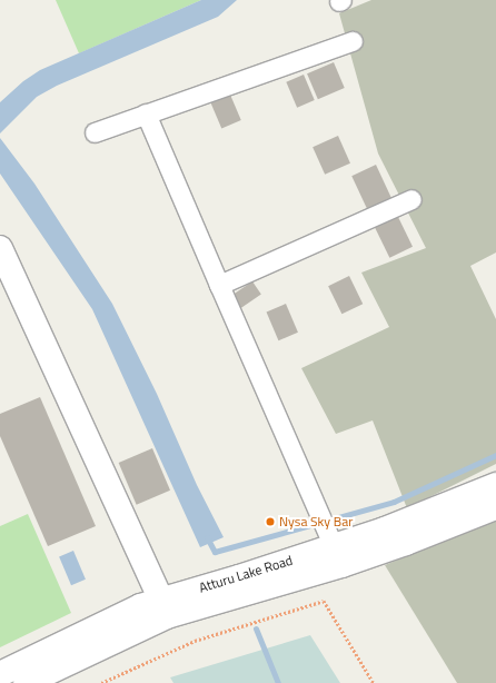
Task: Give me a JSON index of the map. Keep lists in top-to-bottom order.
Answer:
{
  "streets": {
    "street": ["Atturu Lake Road"]
  },
  "places": ["Nysa Sky Bar"]
}
